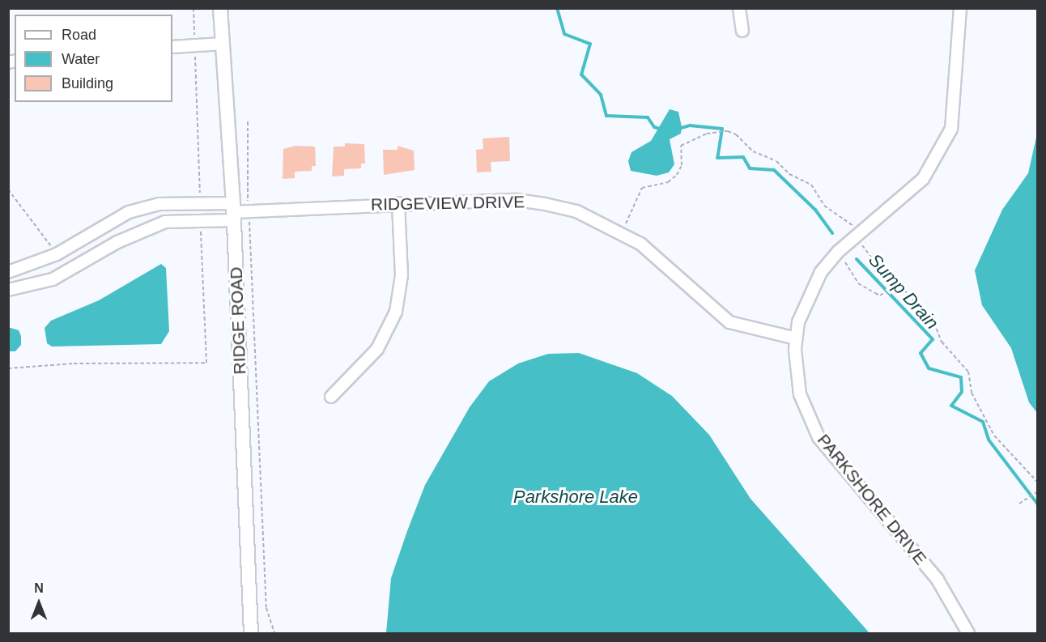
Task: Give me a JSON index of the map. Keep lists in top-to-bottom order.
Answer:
{
  "streets": {
    "street": ["RIDGEVIEW DRIVE", "RIDGE ROAD", "PARKSHORE DRIVE"]
  },
  "crossings": [
    ["RIDGEVIEW DRIVE", "RIDGE ROAD"],
    ["RIDGEVIEW DRIVE", "PARKSHORE DRIVE"]
  ],
  "water": ["Sump Drain", "Parkshore Lake"],
  "legend": ["Road", "Water", "Building"],
  "north": "top"
}
